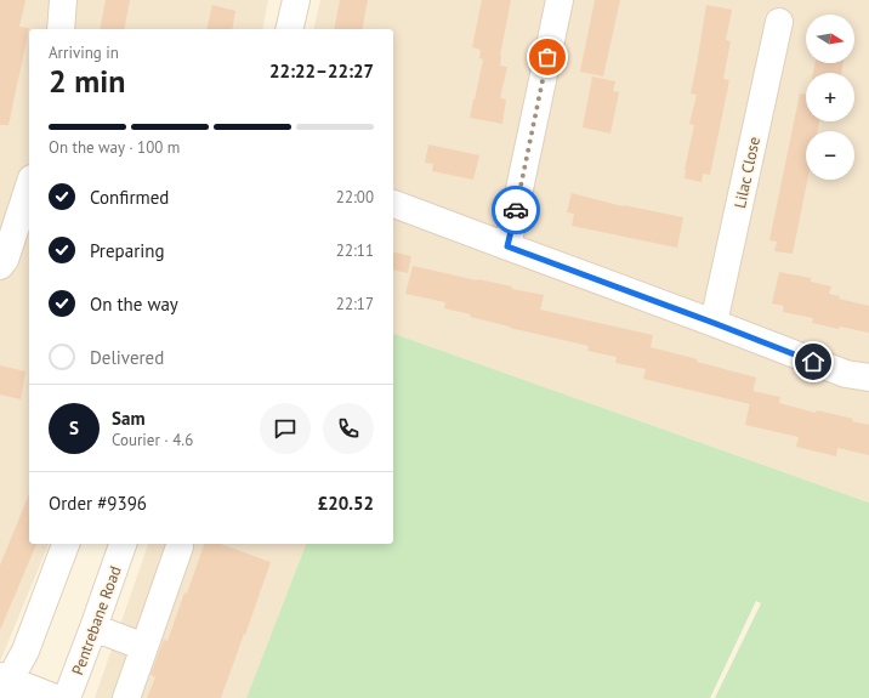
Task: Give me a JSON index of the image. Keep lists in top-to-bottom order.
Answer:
{
  "streets": {
    "street": ["Lilac Close", "Pentrebane Road"]
  },
  "north": "right",
  "page": {
    "map_buttons": ["+", "−"],
    "heading": ["2 min", "Arriving in", "22:22–22:27"],
    "panel": [
      "Sam",
      "Courier · 4.6",
      "Order #9396",
      "£20.52"
    ],
    "bar": "On the way · 100 m",
    "list": [
      ["Confirmed", "22:00"],
      ["Preparing", "22:11"],
      ["On the way", "22:17"],
      "Delivered"
    ],
    "round": "S"
  }
}
